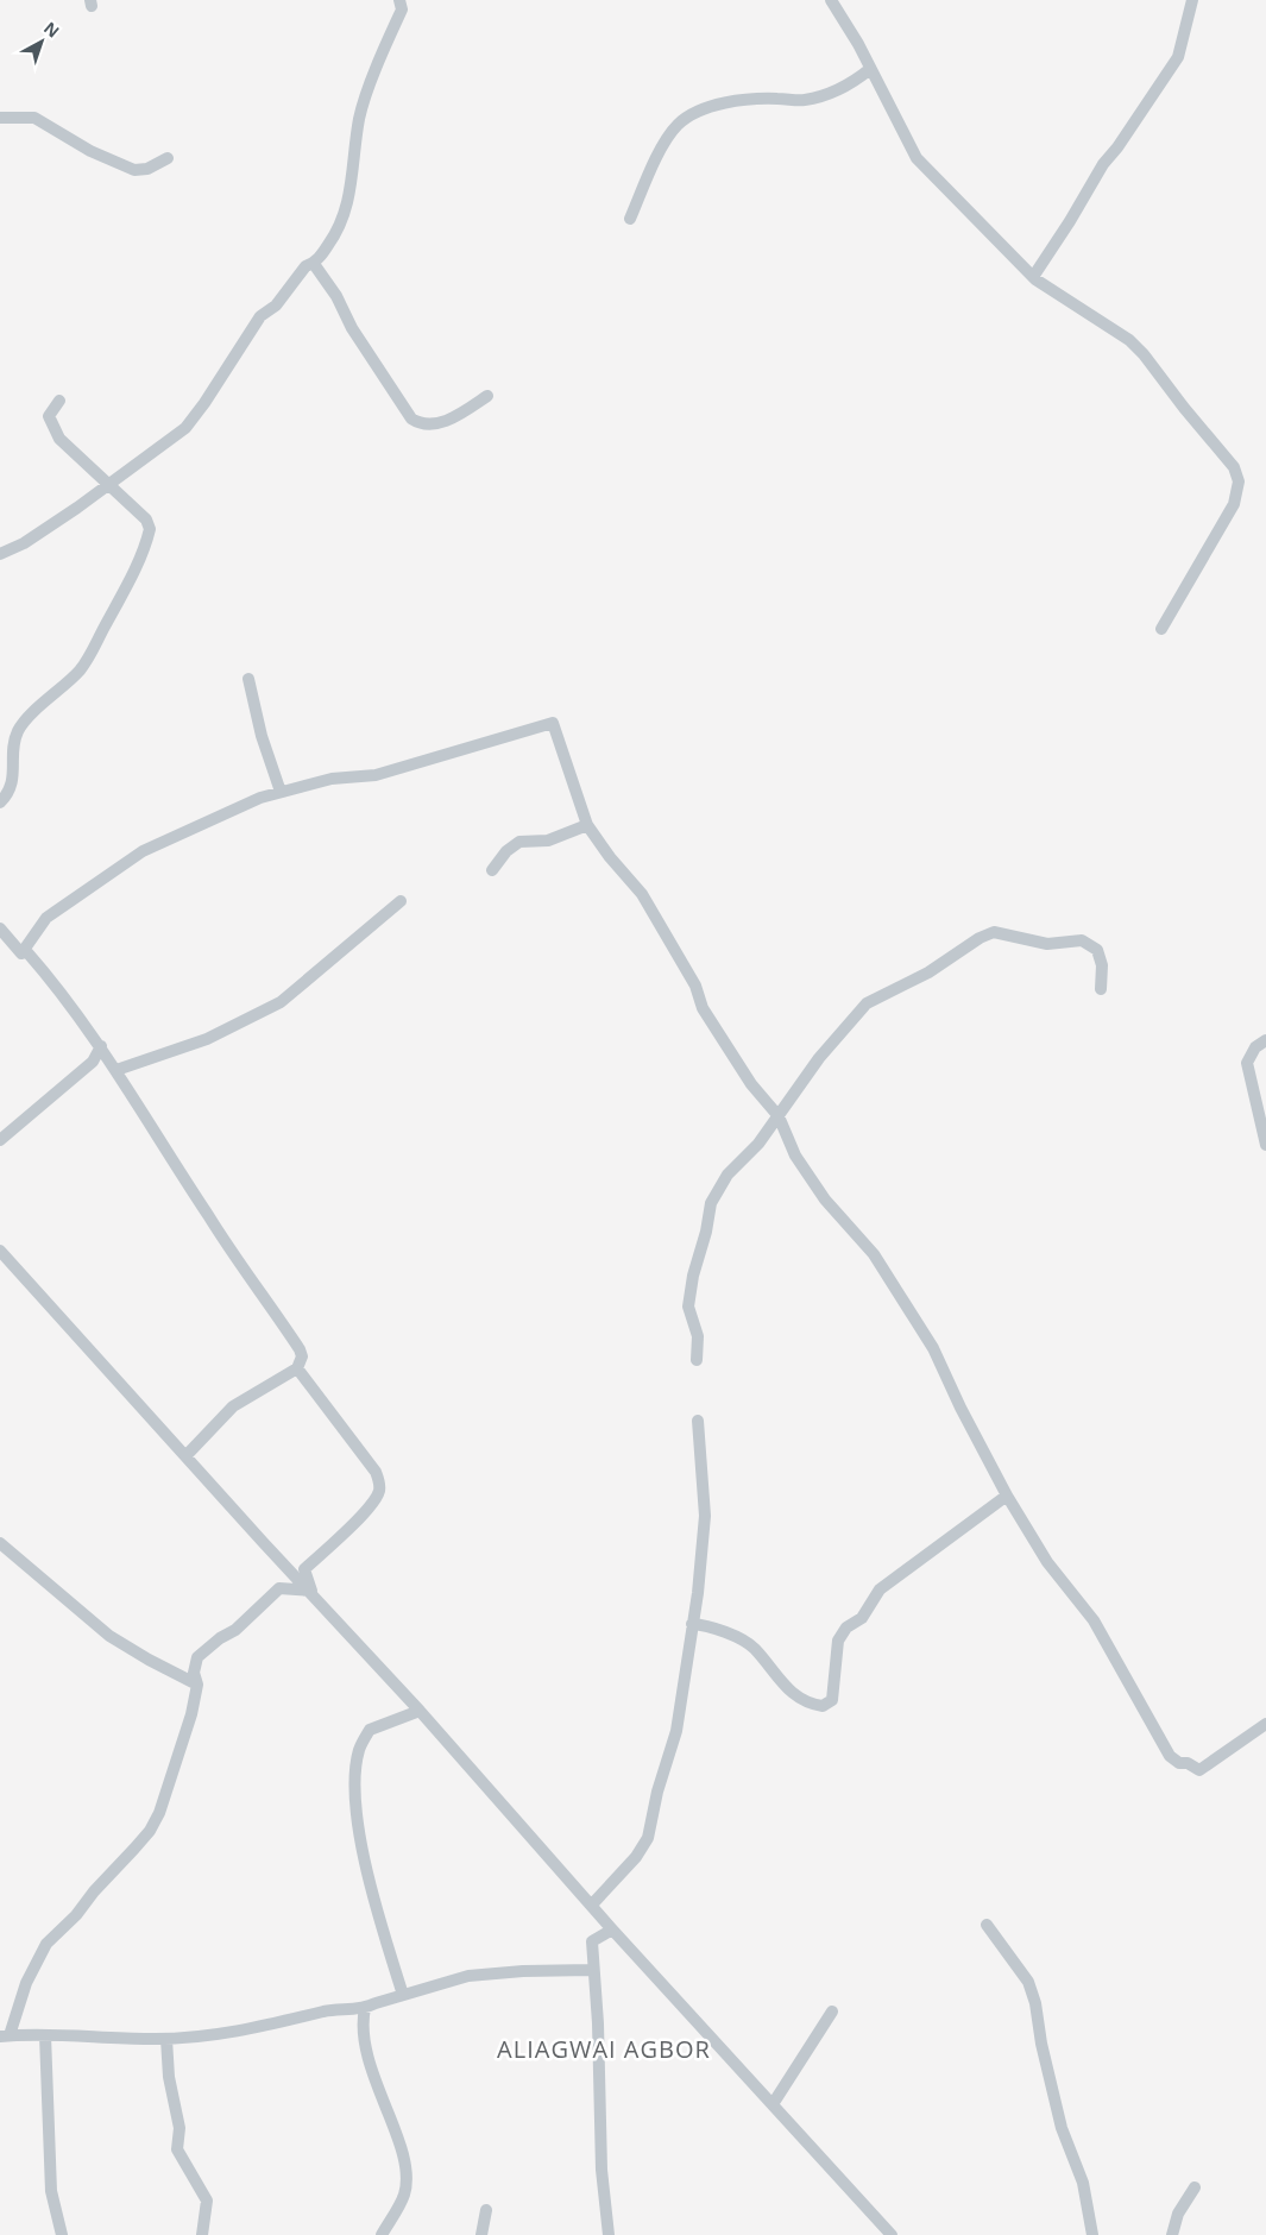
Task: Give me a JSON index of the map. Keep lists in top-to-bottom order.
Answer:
{
  "districts": ["ALIAGWAI AGBOR"],
  "north": "top right"
}
